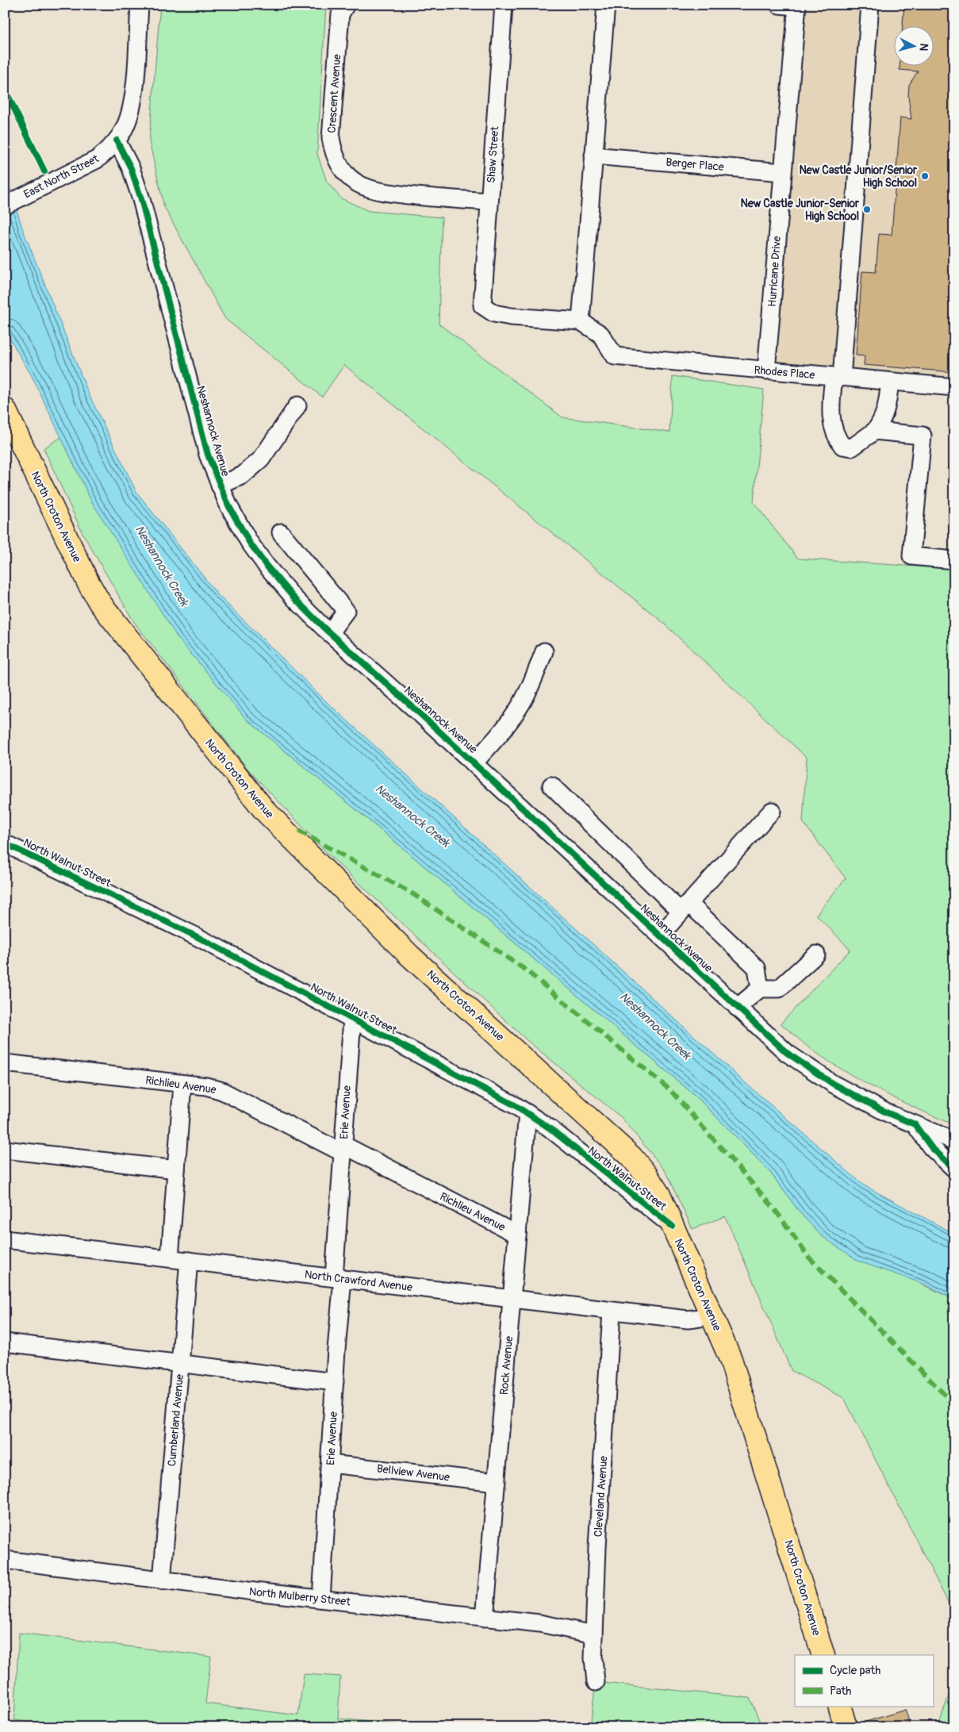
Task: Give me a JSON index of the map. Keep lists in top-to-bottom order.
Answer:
{
  "streets": {
    "main road": ["North Croton Avenue"],
    "street": [
      "Crescent Avenue",
      "Shaw Street",
      "Berger Place",
      "East North Street",
      "Hurricane Drive",
      "Rhodes Place",
      "Neshannock Avenue",
      "North Walnut Street",
      "Richlieu Avenue",
      "Erie Avenue",
      "North Crawford Avenue",
      "Rock Avenue",
      "Cumberland Avenue",
      "Bellview Avenue",
      "Cleveland Avenue",
      "North Mulberry Street"
    ]
  },
  "crossings": [
    ["Crescent Avenue", "Shaw Street"],
    ["Shaw Street", "Rhodes Place"],
    ["Berger Place", "Hurricane Drive"],
    ["East North Street", "Neshannock Avenue"],
    ["Hurricane Drive", "Rhodes Place"],
    ["North Croton Avenue", "North Walnut Street"],
    ["North Croton Avenue", "North Crawford Avenue"],
    ["North Walnut Street", "Erie Avenue"],
    ["North Walnut Street", "Rock Avenue"],
    ["Richlieu Avenue", "Erie Avenue"],
    ["Richlieu Avenue", "Rock Avenue"],
    ["Erie Avenue", "North Crawford Avenue"],
    ["Erie Avenue", "Bellview Avenue"],
    ["Erie Avenue", "North Mulberry Street"],
    ["North Crawford Avenue", "Rock Avenue"],
    ["North Crawford Avenue", "Cumberland Avenue"],
    ["North Crawford Avenue", "Cleveland Avenue"],
    ["Rock Avenue", "Bellview Avenue"],
    ["Rock Avenue", "North Mulberry Street"],
    ["Cumberland Avenue", "North Mulberry Street"],
    ["Cleveland Avenue", "North Mulberry Street"]
  ],
  "water": ["Neshannock Creek"],
  "places": ["New Castle Junior/Senior High School", "New Castle Junior-Senior High School"],
  "legend": ["Cycle path", "Path"],
  "north": "right"
}
